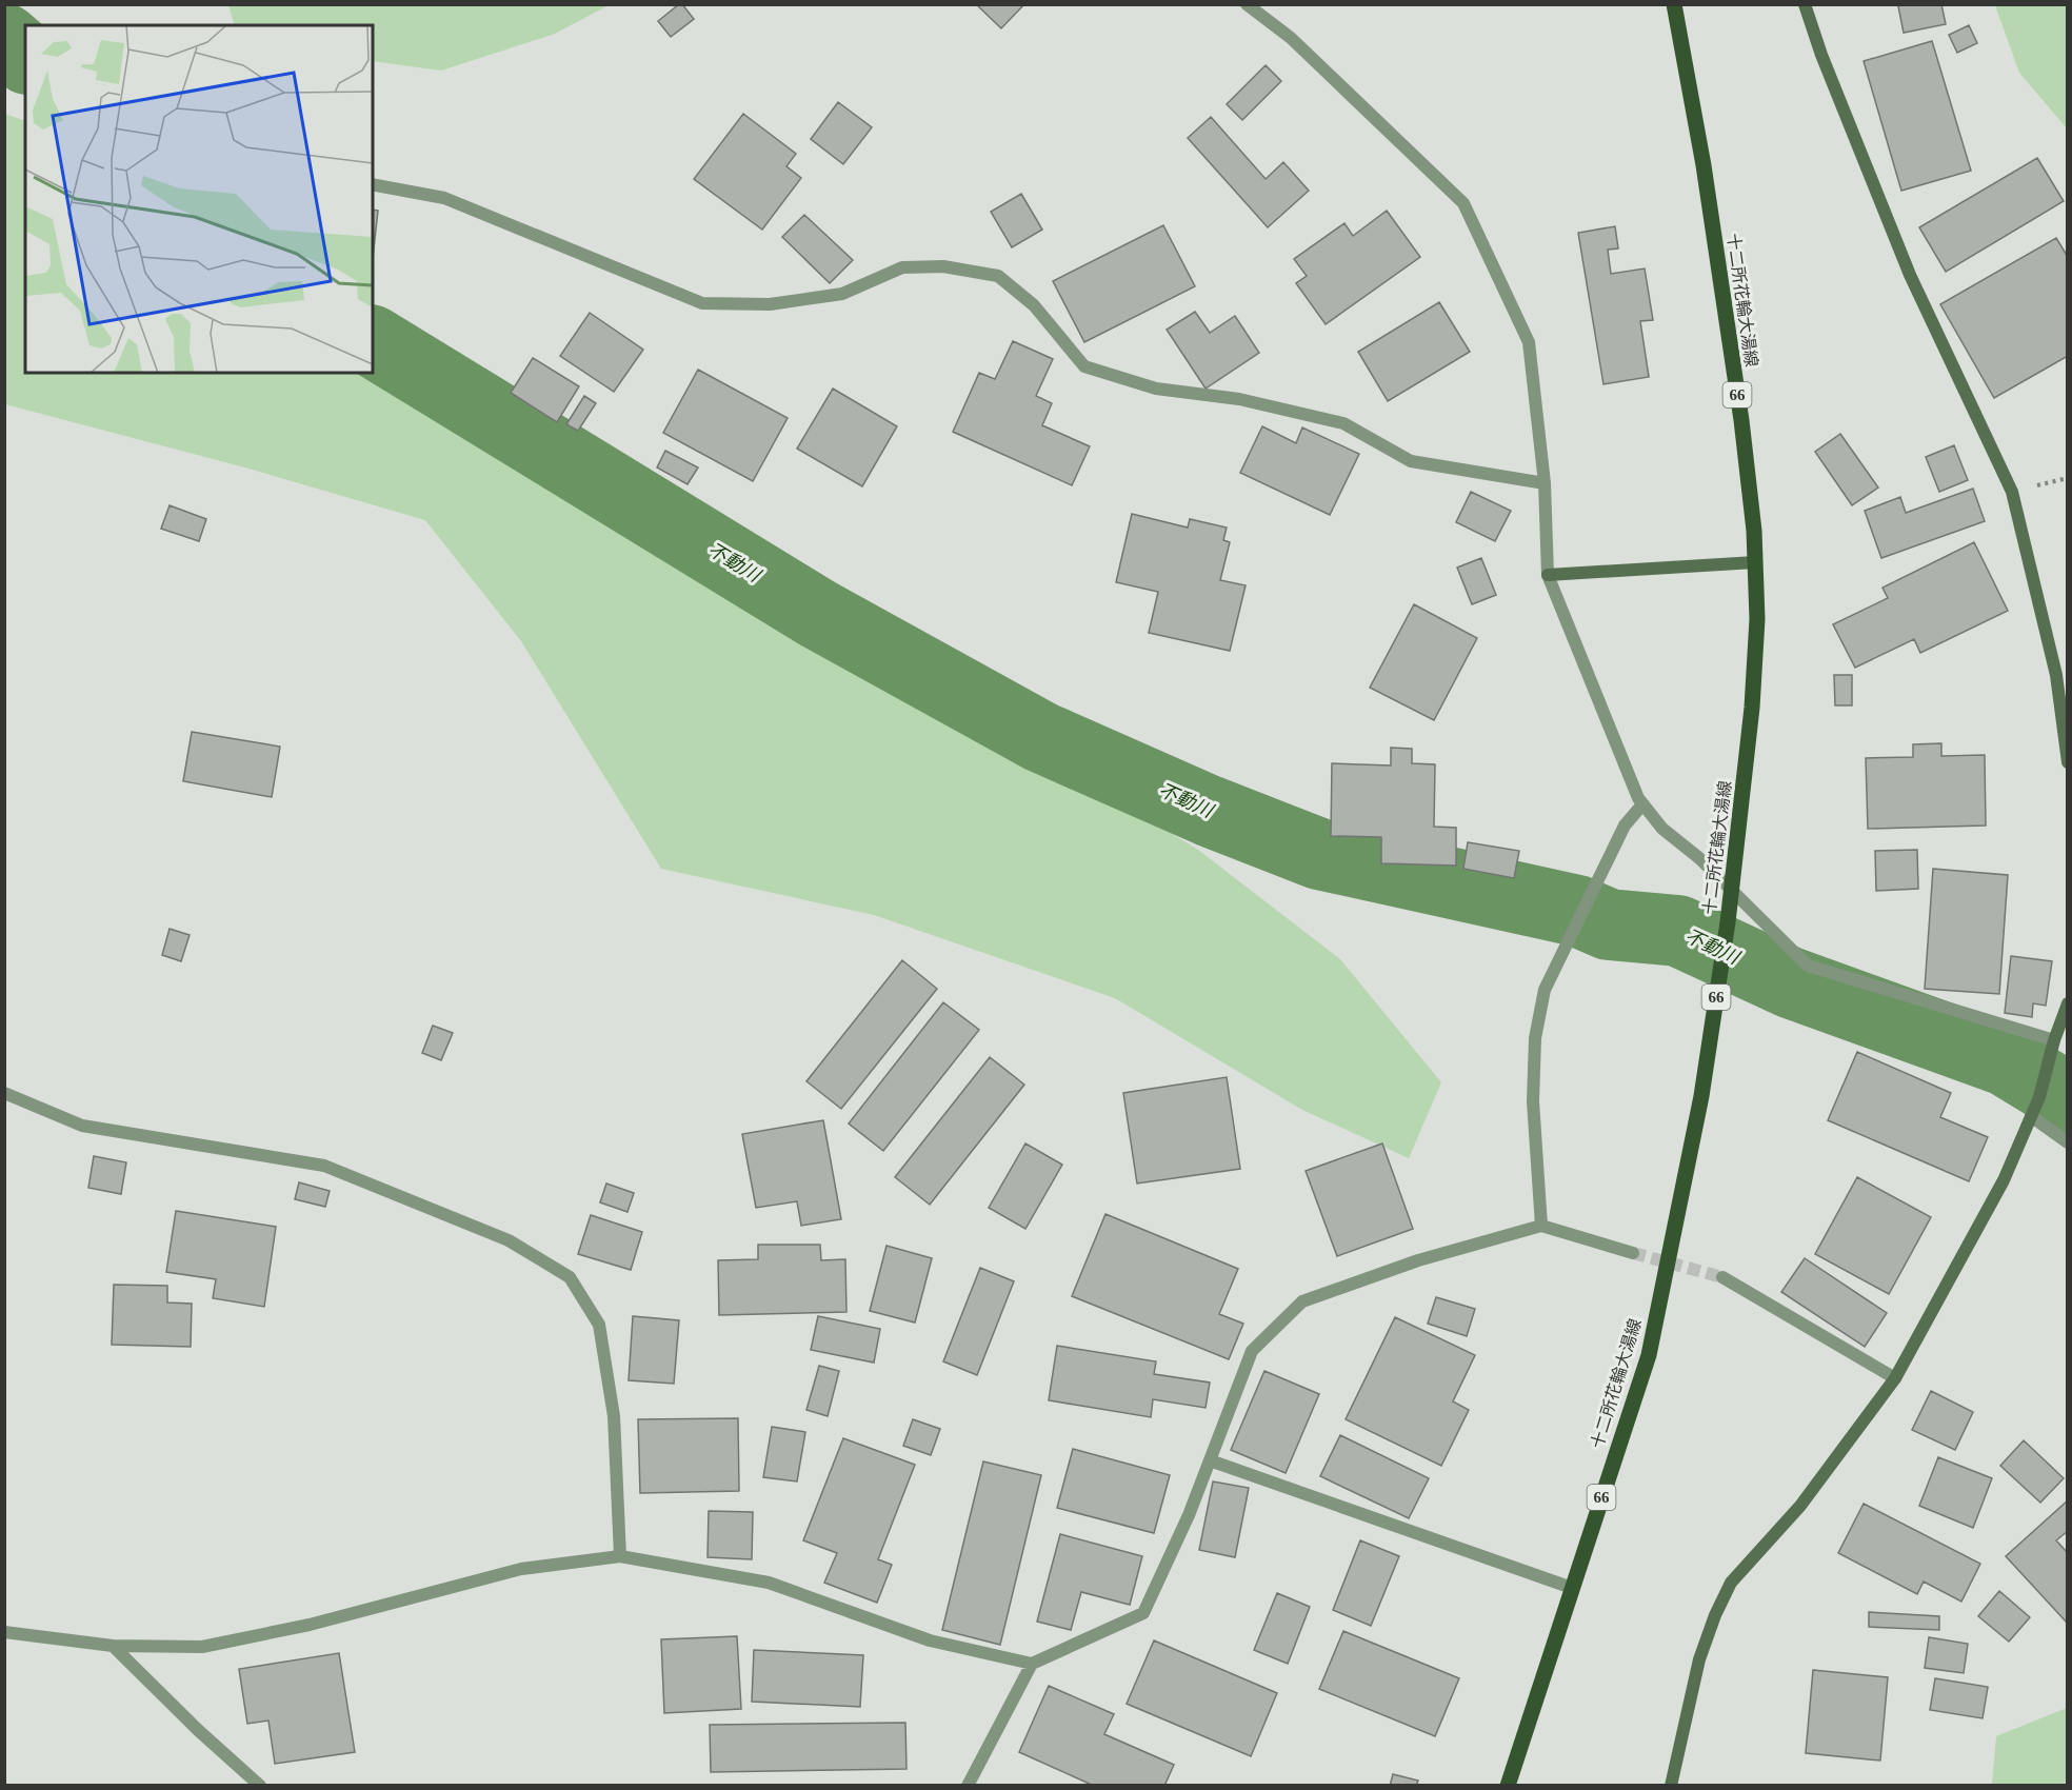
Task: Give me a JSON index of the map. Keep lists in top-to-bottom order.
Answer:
{
  "streets": {
    "main road": ["十二所花輪大湯線", "66"]
  },
  "water": ["不動川"]
}
